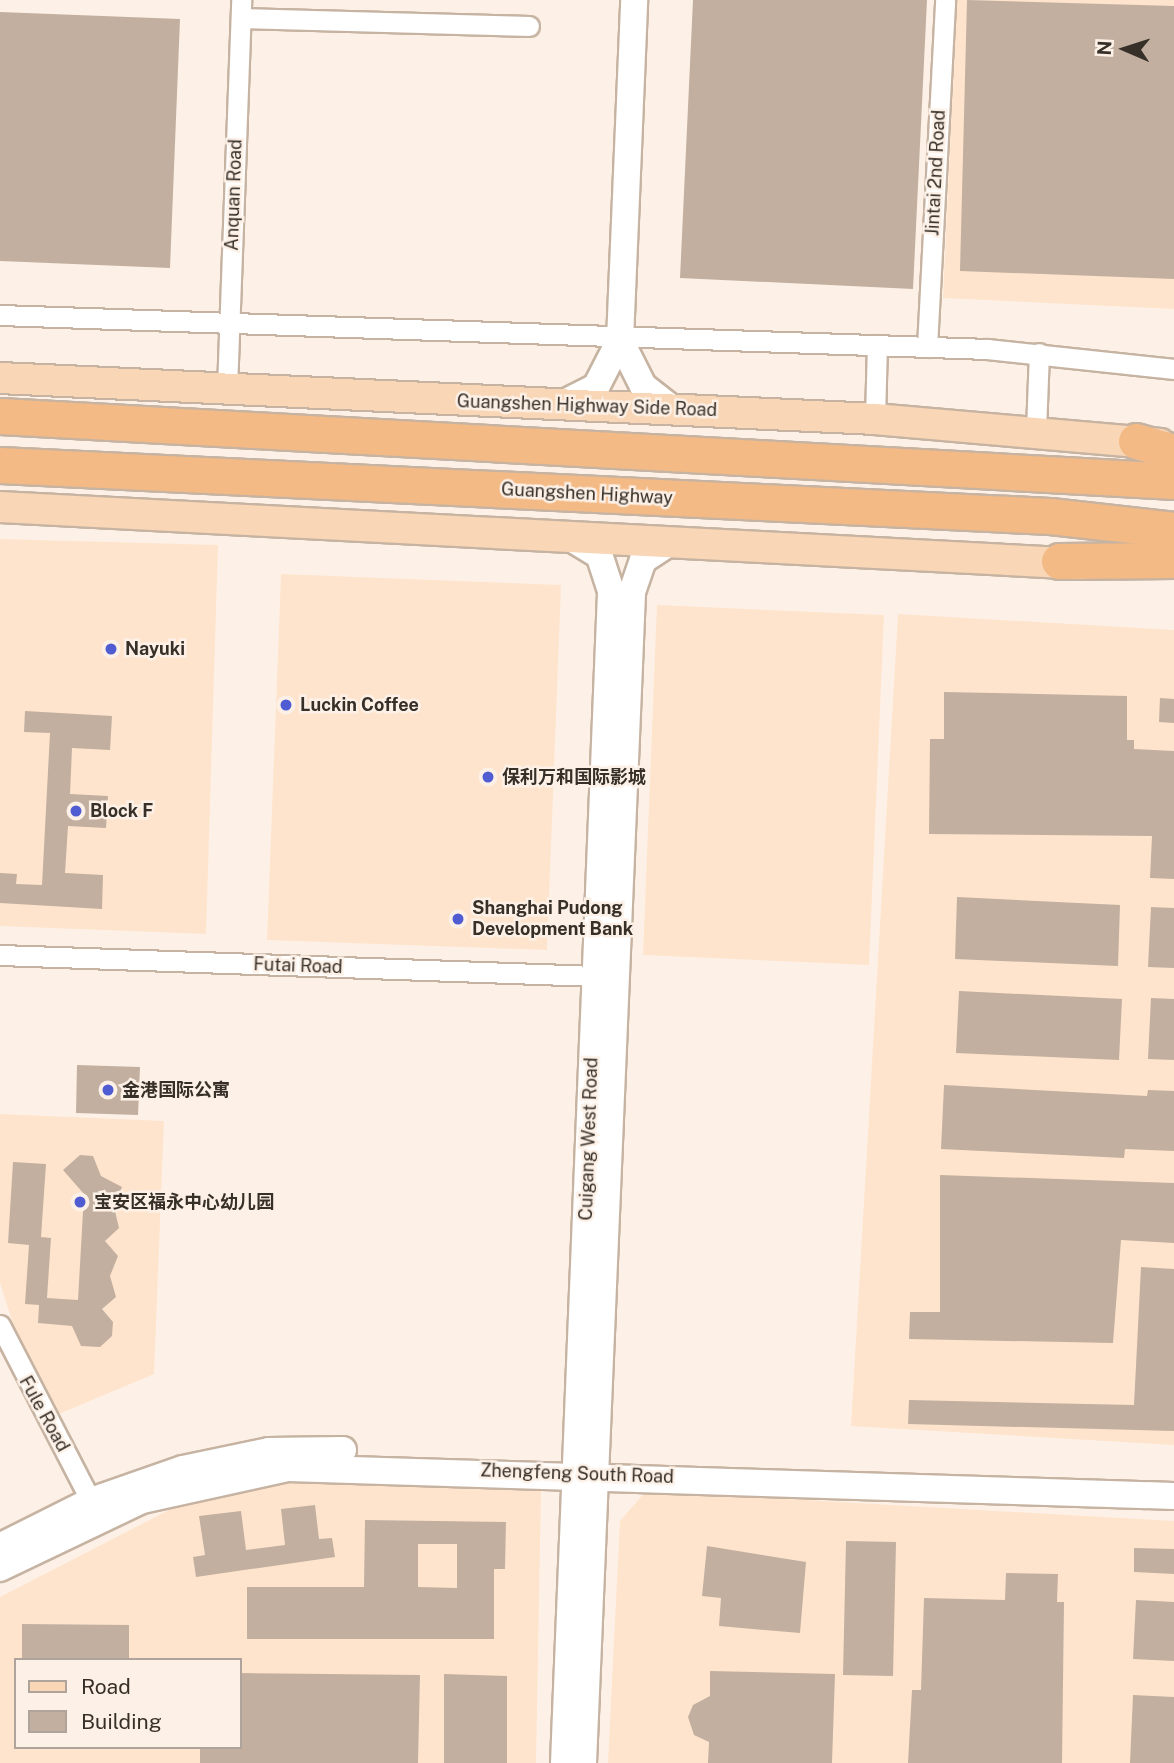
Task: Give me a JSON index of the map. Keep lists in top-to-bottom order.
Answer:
{
  "streets": {
    "highway": ["Guangshen Highway"],
    "main road": ["Guangshen Highway Side Road", "Cuigang West Road", "Zhengfeng South Road"],
    "street": [
      "Jintai 2nd Road",
      "Anquan Road",
      "Futai Road",
      "Fule Road"
    ]
  },
  "crossings": [
    ["Anquan Road", "Guangshen Highway Side Road"],
    ["Futai Road", "Cuigang West Road"],
    ["Cuigang West Road", "Zhengfeng South Road"],
    ["Fule Road", "Zhengfeng South Road"]
  ],
  "places": [
    "Nayuki",
    "Luckin Coffee",
    "保利万和国际影城",
    "Block F",
    "Shanghai Pudong Development Bank",
    "金港国际公寓",
    "宝安区福永中心幼儿园"
  ],
  "legend": ["Road", "Building"],
  "north": "left"
}
